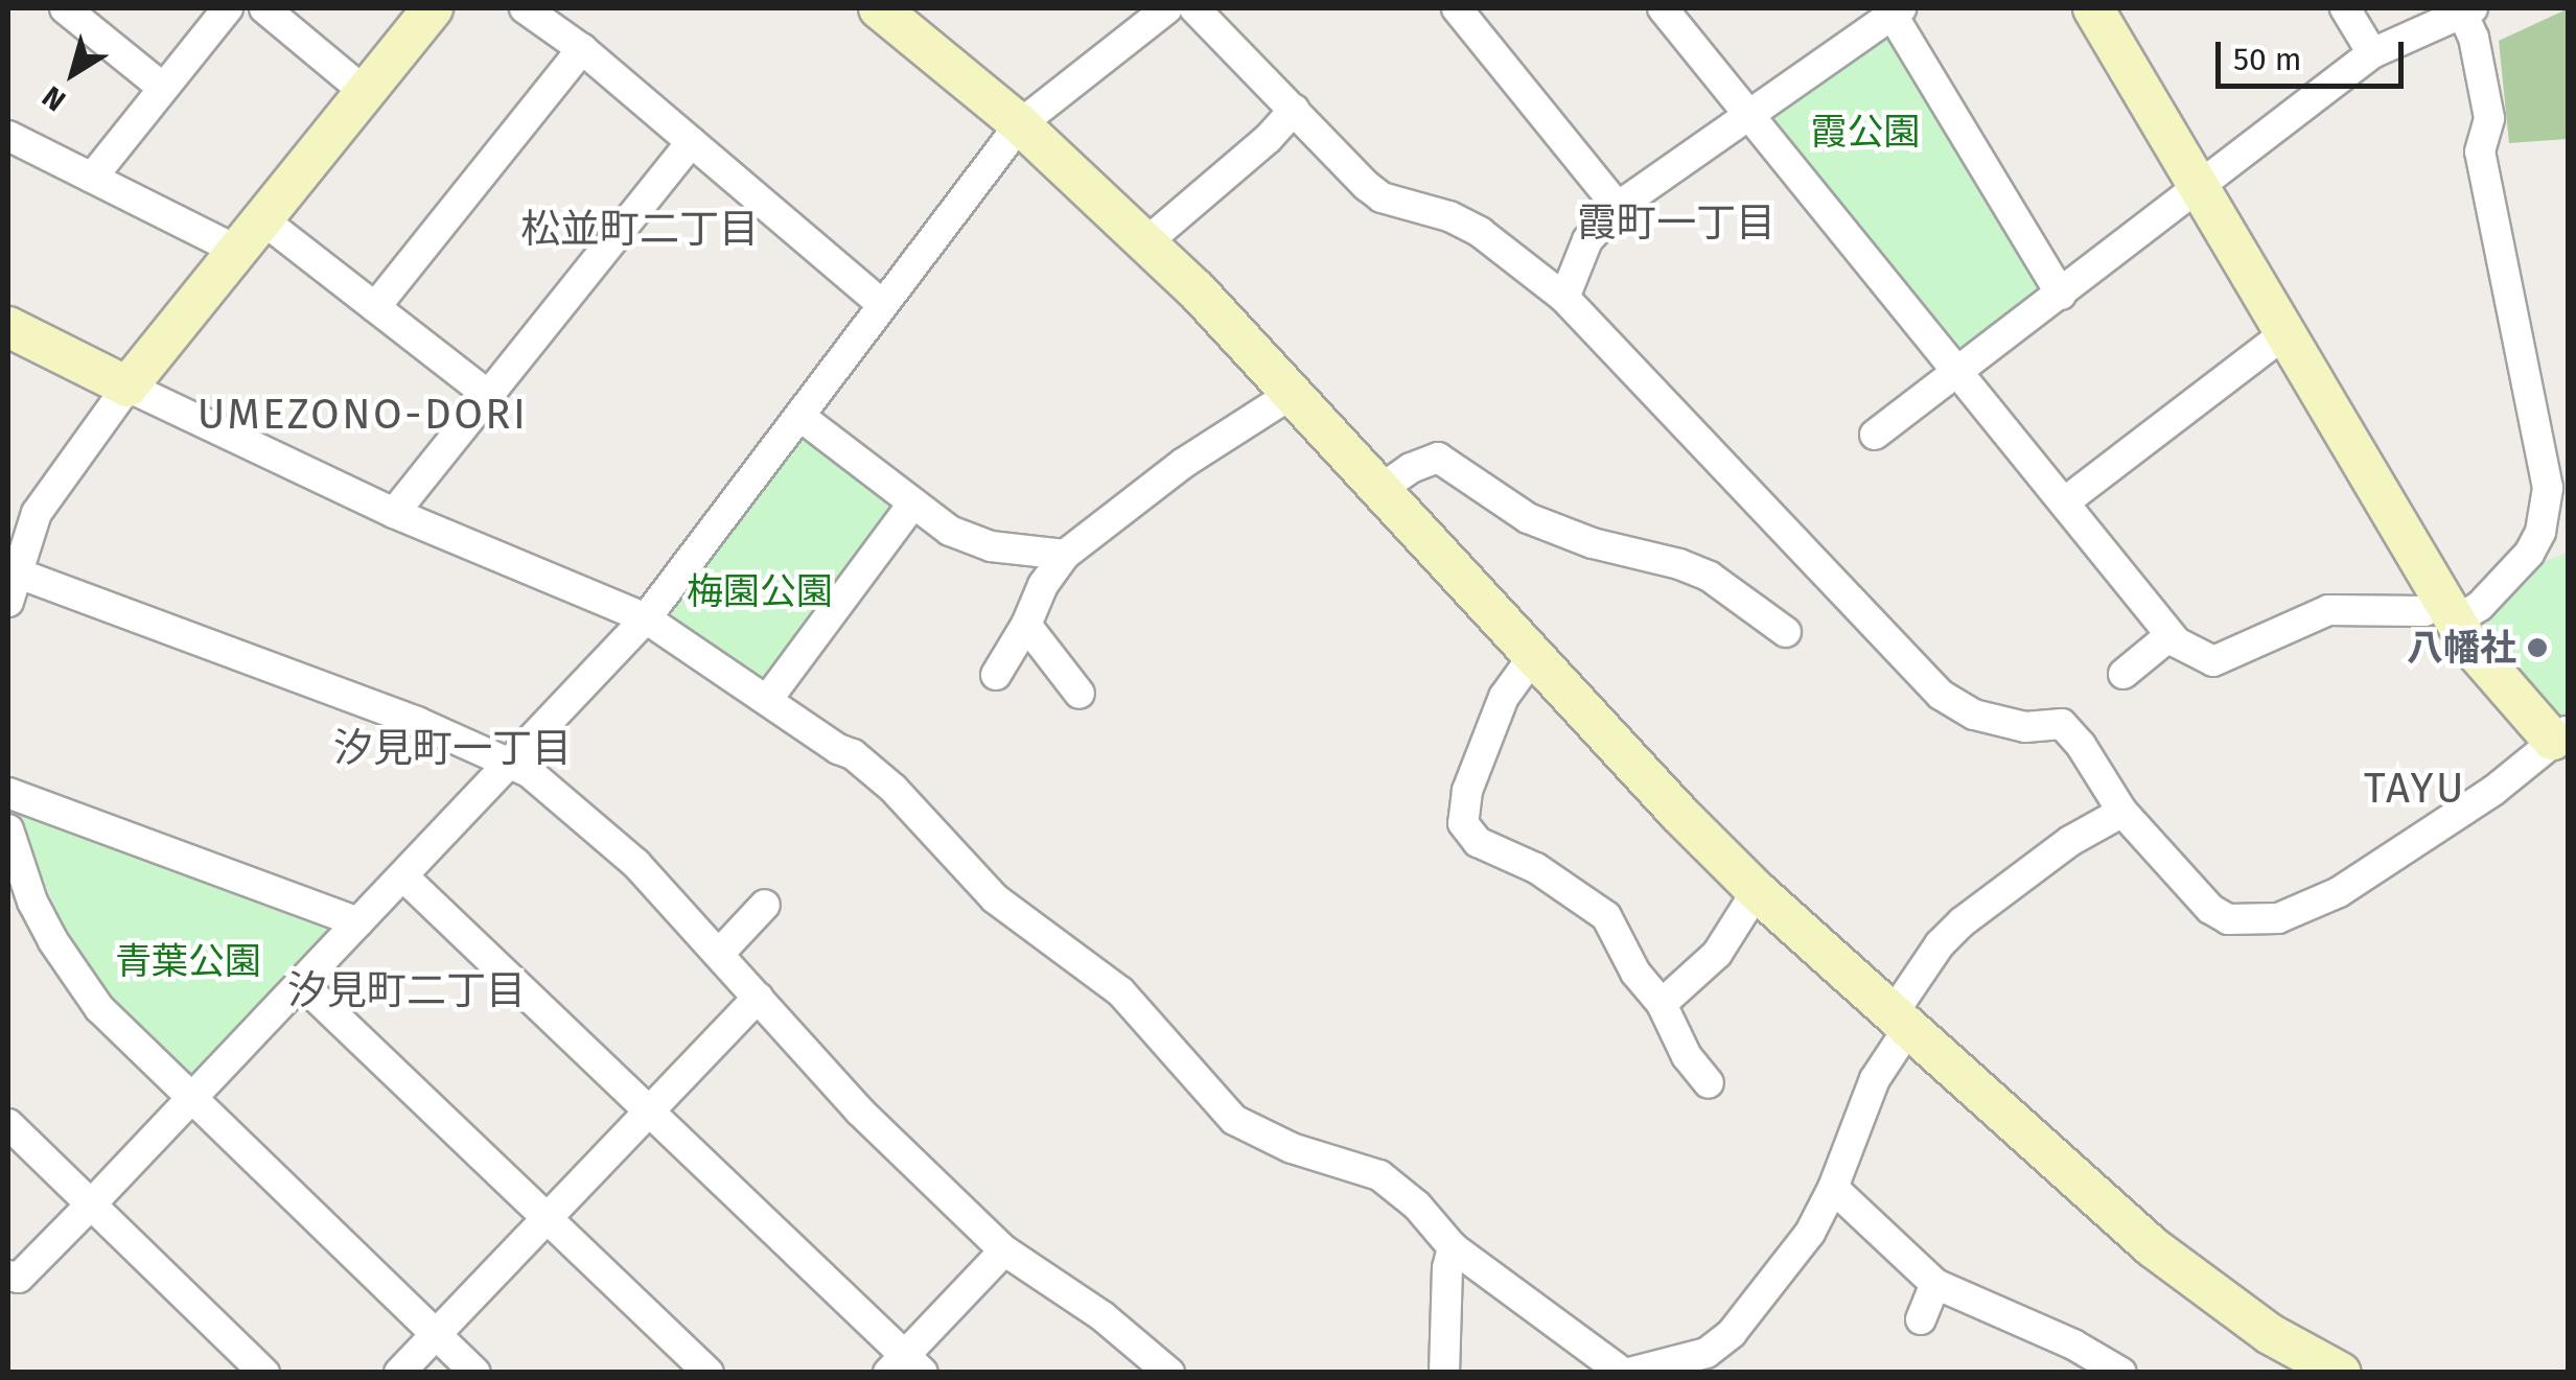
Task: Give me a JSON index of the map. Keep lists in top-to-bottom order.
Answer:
{
  "districts": [
    "霞町一丁目",
    "松並町二丁目",
    "UMEZONO-DORI",
    "汐見町一丁目",
    "TAYU",
    "汐見町二丁目"
  ],
  "parks": ["霞公園", "梅園公園", "青葉公園"],
  "places": ["八幡社"],
  "scale_bar": "50 m",
  "north": "bottom left"
}
